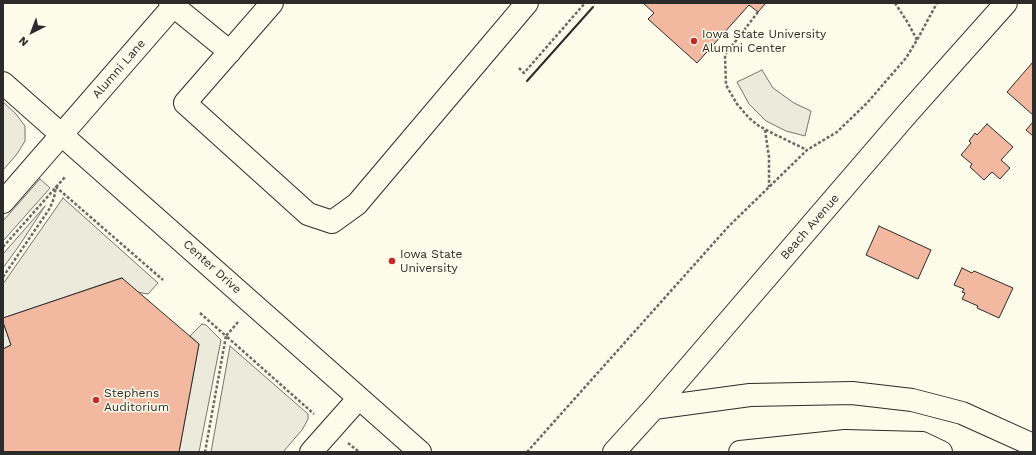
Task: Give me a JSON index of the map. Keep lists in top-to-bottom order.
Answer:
{
  "streets": {
    "street": ["Alumni Lane", "Beach Avenue", "Center Drive"]
  },
  "crossings": [
    ["Alumni Lane", "Center Drive"]
  ],
  "places": ["Iowa State University Alumni Center", "Iowa State University", "Stephens Auditorium"],
  "north": "bottom left"
}
